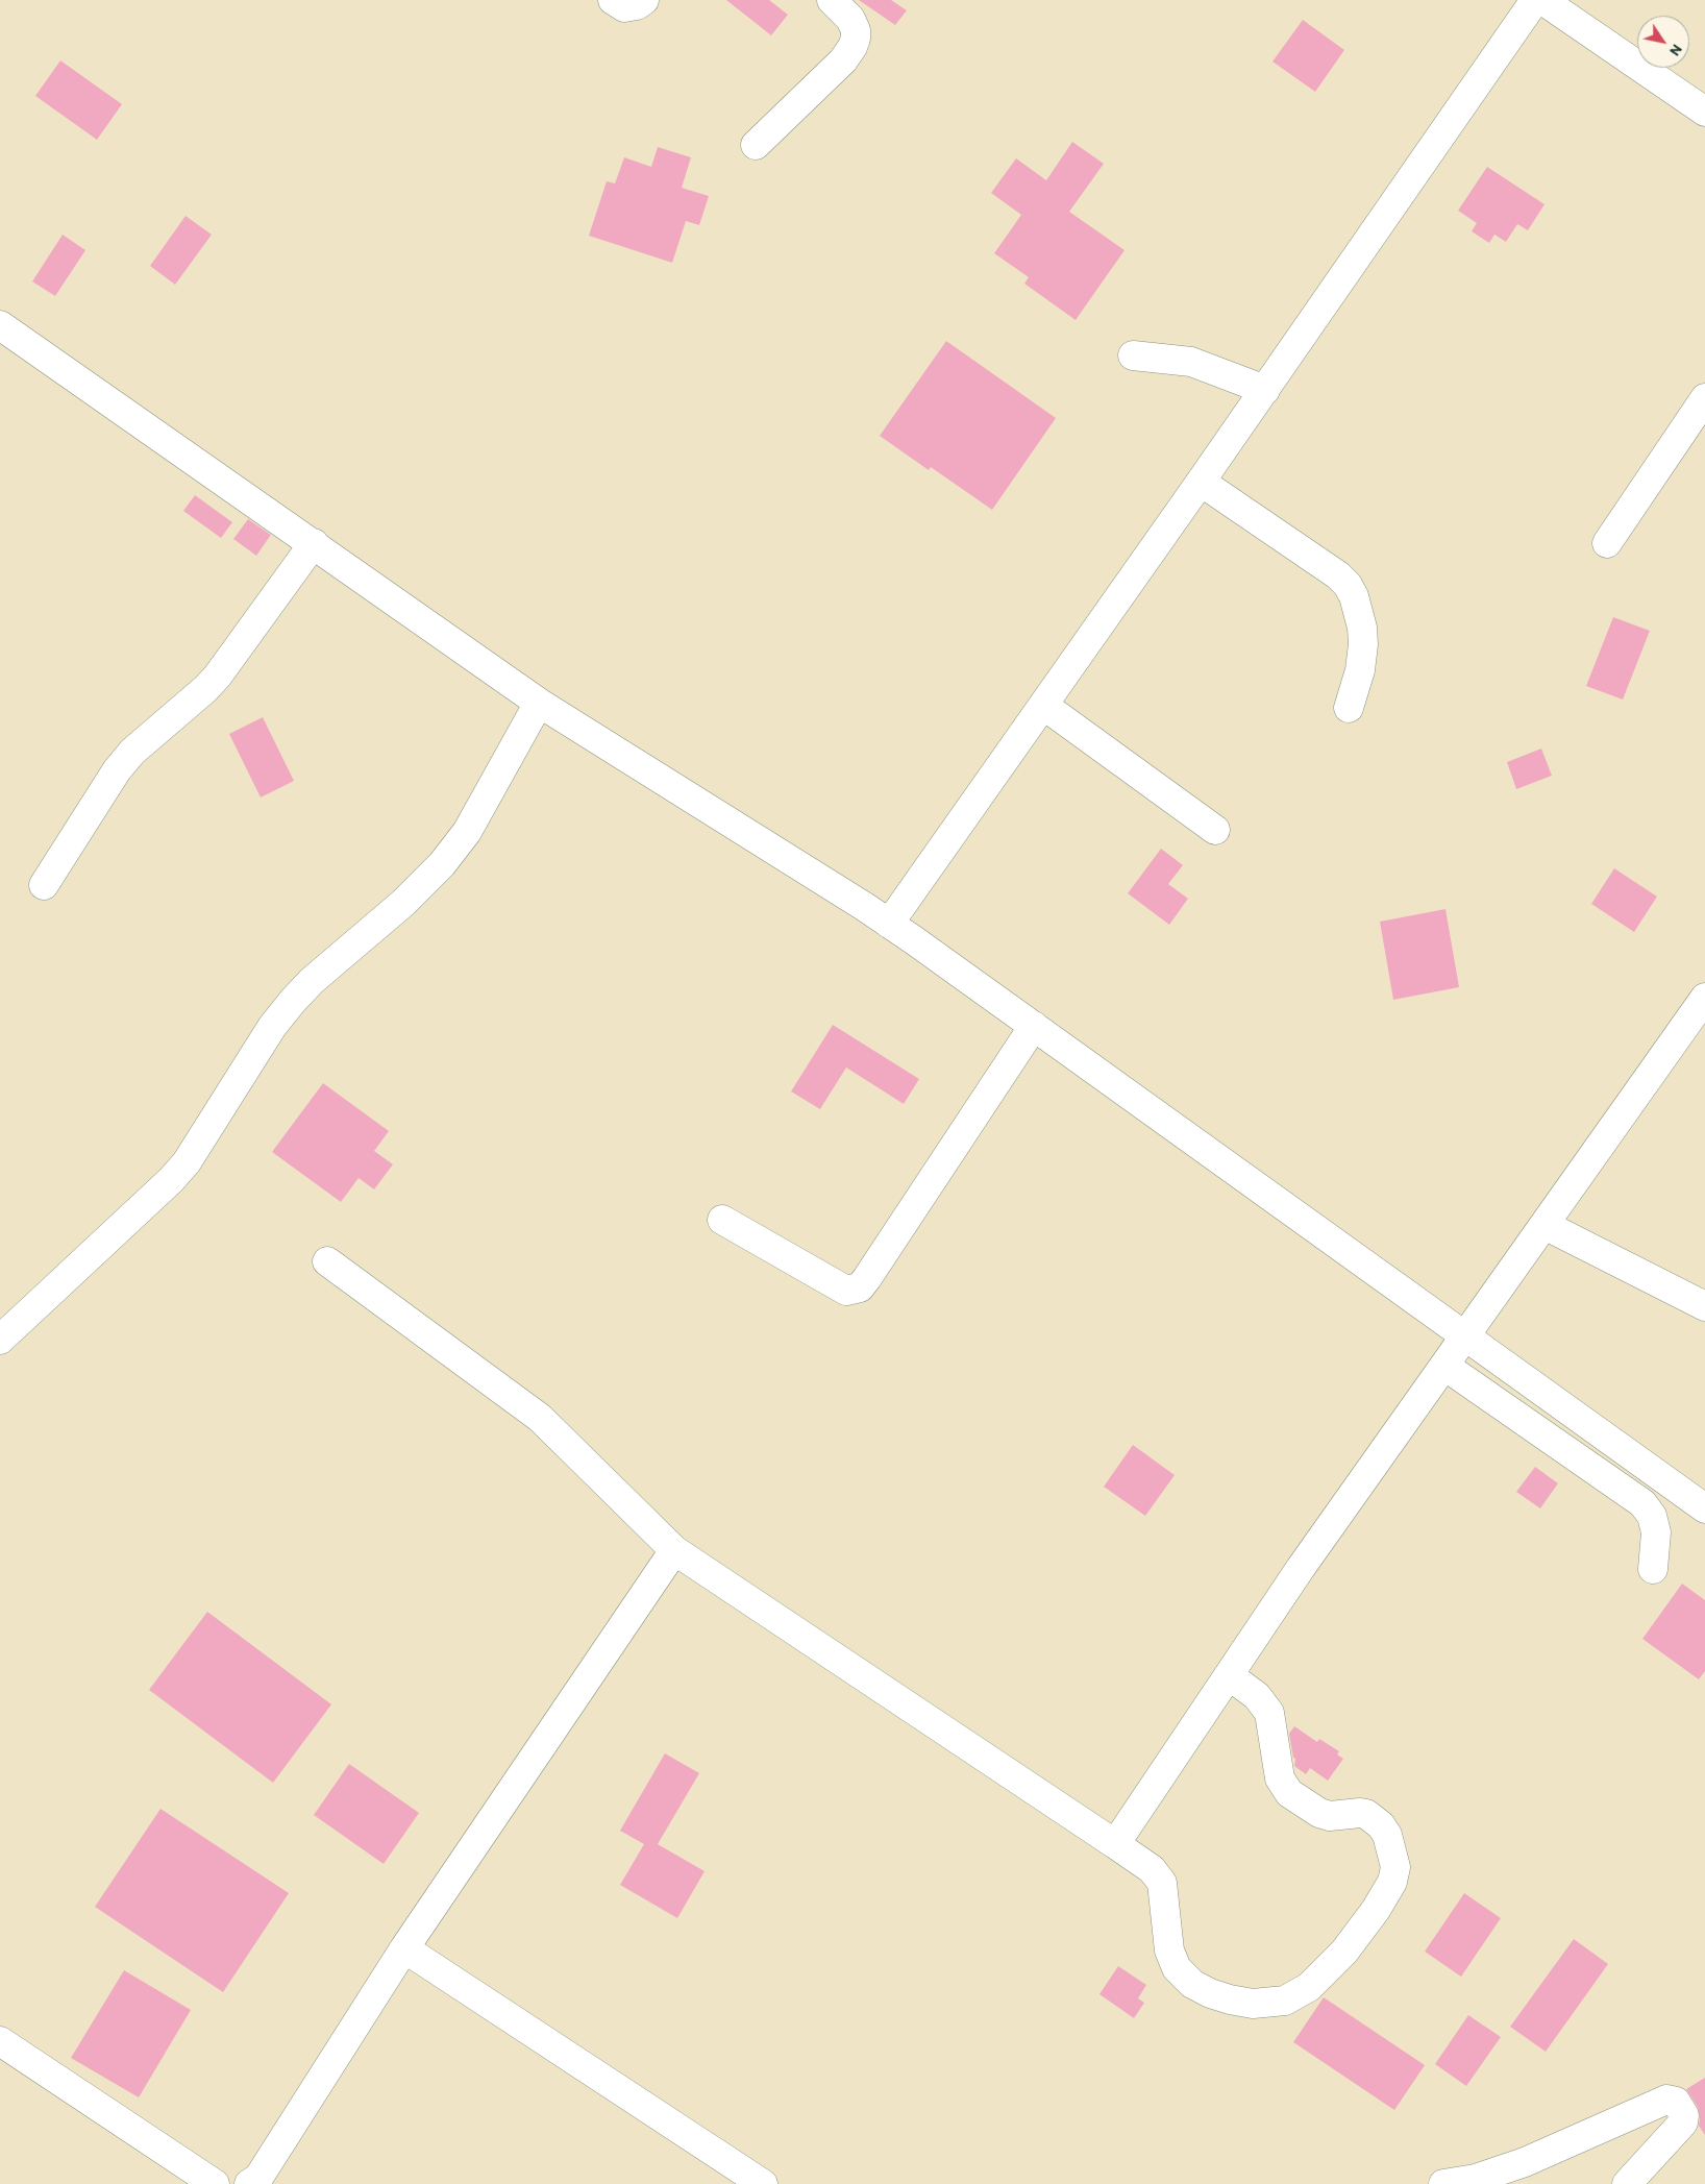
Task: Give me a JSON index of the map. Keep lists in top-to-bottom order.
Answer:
{
  "north": "bottom right"
}
